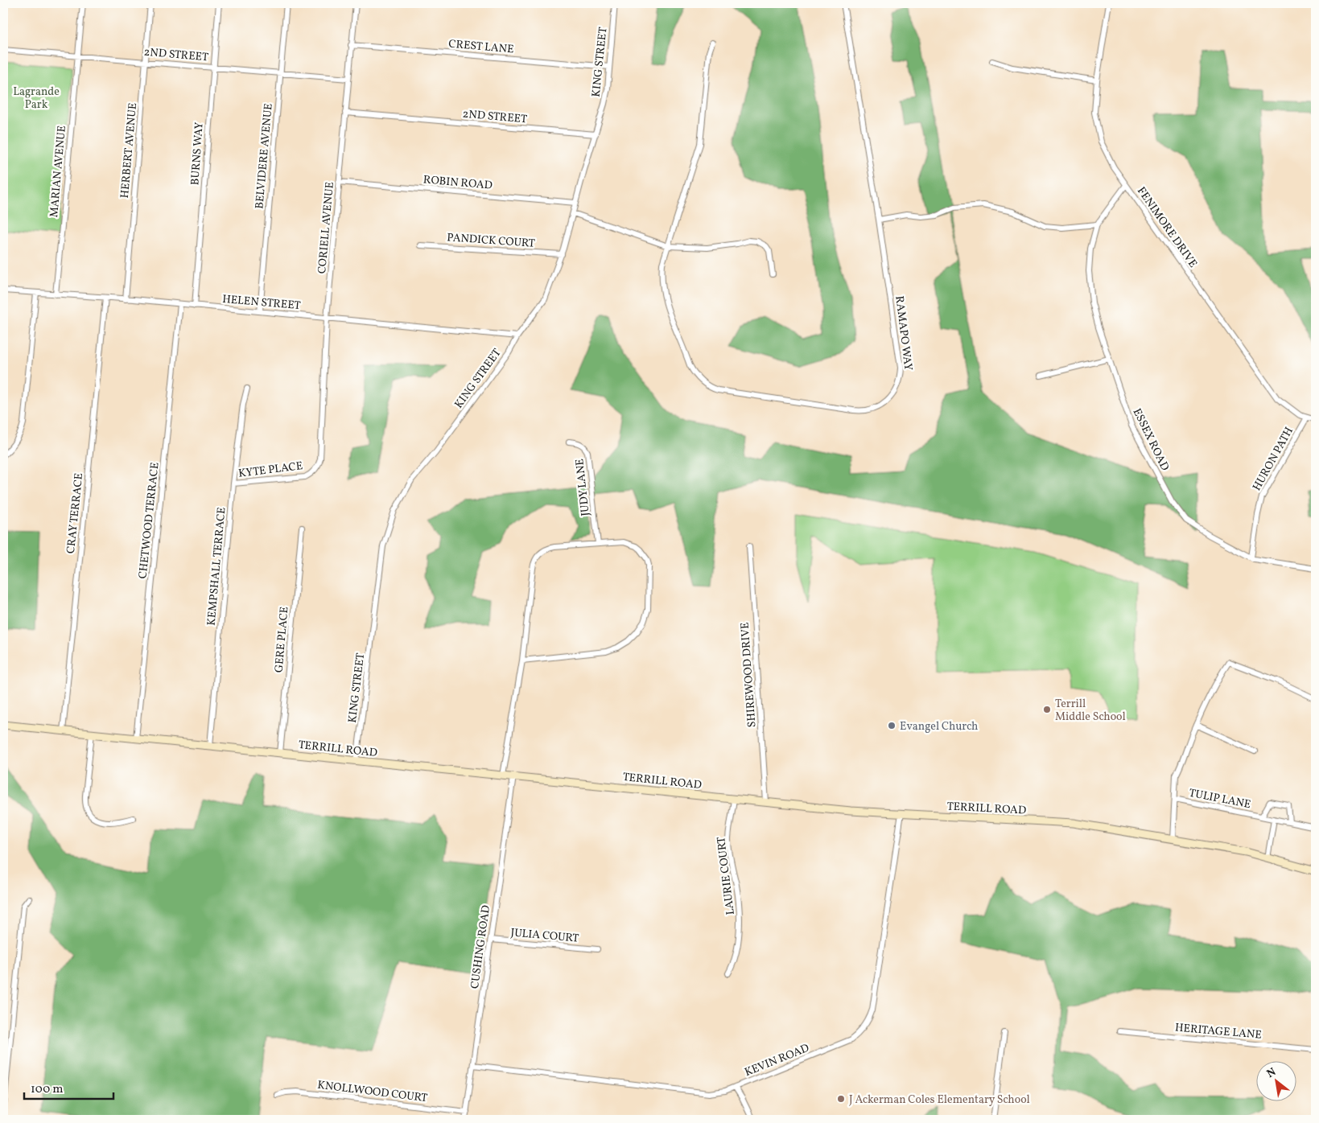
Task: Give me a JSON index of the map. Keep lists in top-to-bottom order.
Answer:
{
  "streets": {
    "street": [
      "CREST LANE",
      "2ND STREET",
      "KING STREET",
      "HERBERT AVENUE",
      "BURNS WAY",
      "BELVIDERE AVENUE",
      "MARIAN AVENUE",
      "ROBIN ROAD",
      "FENIMORE DRIVE",
      "CORIELL AVENUE",
      "PANDICK COURT",
      "HELEN STREET",
      "RAMAPO WAY",
      "ESSEX ROAD",
      "HURON PATH",
      "KYTE PLACE",
      "JUDY LANE",
      "CRAY TERRACE",
      "CHETWOOD TERRACE",
      "KEMPSHALL TERRACE",
      "GERE PLACE",
      "SHIREWOOD DRIVE",
      "TERRILL ROAD",
      "TULIP LANE",
      "LAURIE COURT",
      "JULIA COURT",
      "CUSHING ROAD",
      "HERITAGE LANE",
      "KEVIN ROAD",
      "KNOLLWOOD COURT"
    ]
  },
  "crossings": [
    ["CREST LANE", "KING STREET"],
    ["CREST LANE", "CORIELL AVENUE"],
    ["2ND STREET", "KING STREET"],
    ["2ND STREET", "HERBERT AVENUE"],
    ["2ND STREET", "BURNS WAY"],
    ["2ND STREET", "BELVIDERE AVENUE"],
    ["2ND STREET", "MARIAN AVENUE"],
    ["2ND STREET", "CORIELL AVENUE"],
    ["KING STREET", "ROBIN ROAD"],
    ["KING STREET", "PANDICK COURT"],
    ["KING STREET", "HELEN STREET"],
    ["KING STREET", "TERRILL ROAD"],
    ["HERBERT AVENUE", "HELEN STREET"],
    ["BURNS WAY", "HELEN STREET"],
    ["BELVIDERE AVENUE", "HELEN STREET"],
    ["MARIAN AVENUE", "HELEN STREET"],
    ["ROBIN ROAD", "CORIELL AVENUE"],
    ["FENIMORE DRIVE", "ESSEX ROAD"],
    ["FENIMORE DRIVE", "HURON PATH"],
    ["CORIELL AVENUE", "HELEN STREET"],
    ["CORIELL AVENUE", "KYTE PLACE"],
    ["HELEN STREET", "CRAY TERRACE"],
    ["HELEN STREET", "CHETWOOD TERRACE"],
    ["ESSEX ROAD", "HURON PATH"],
    ["KYTE PLACE", "KEMPSHALL TERRACE"],
    ["CRAY TERRACE", "TERRILL ROAD"],
    ["CHETWOOD TERRACE", "TERRILL ROAD"],
    ["KEMPSHALL TERRACE", "TERRILL ROAD"],
    ["GERE PLACE", "TERRILL ROAD"],
    ["SHIREWOOD DRIVE", "TERRILL ROAD"],
    ["TERRILL ROAD", "LAURIE COURT"],
    ["TERRILL ROAD", "CUSHING ROAD"],
    ["TERRILL ROAD", "KEVIN ROAD"],
    ["JULIA COURT", "CUSHING ROAD"],
    ["CUSHING ROAD", "KEVIN ROAD"],
    ["CUSHING ROAD", "KNOLLWOOD COURT"]
  ],
  "parks": ["Lagrande Park"],
  "places": ["Terrill Middle School", "Evangel Church", "J Ackerman Coles Elementary School"],
  "scale_bar": "100 m",
  "north": "top left"
}
